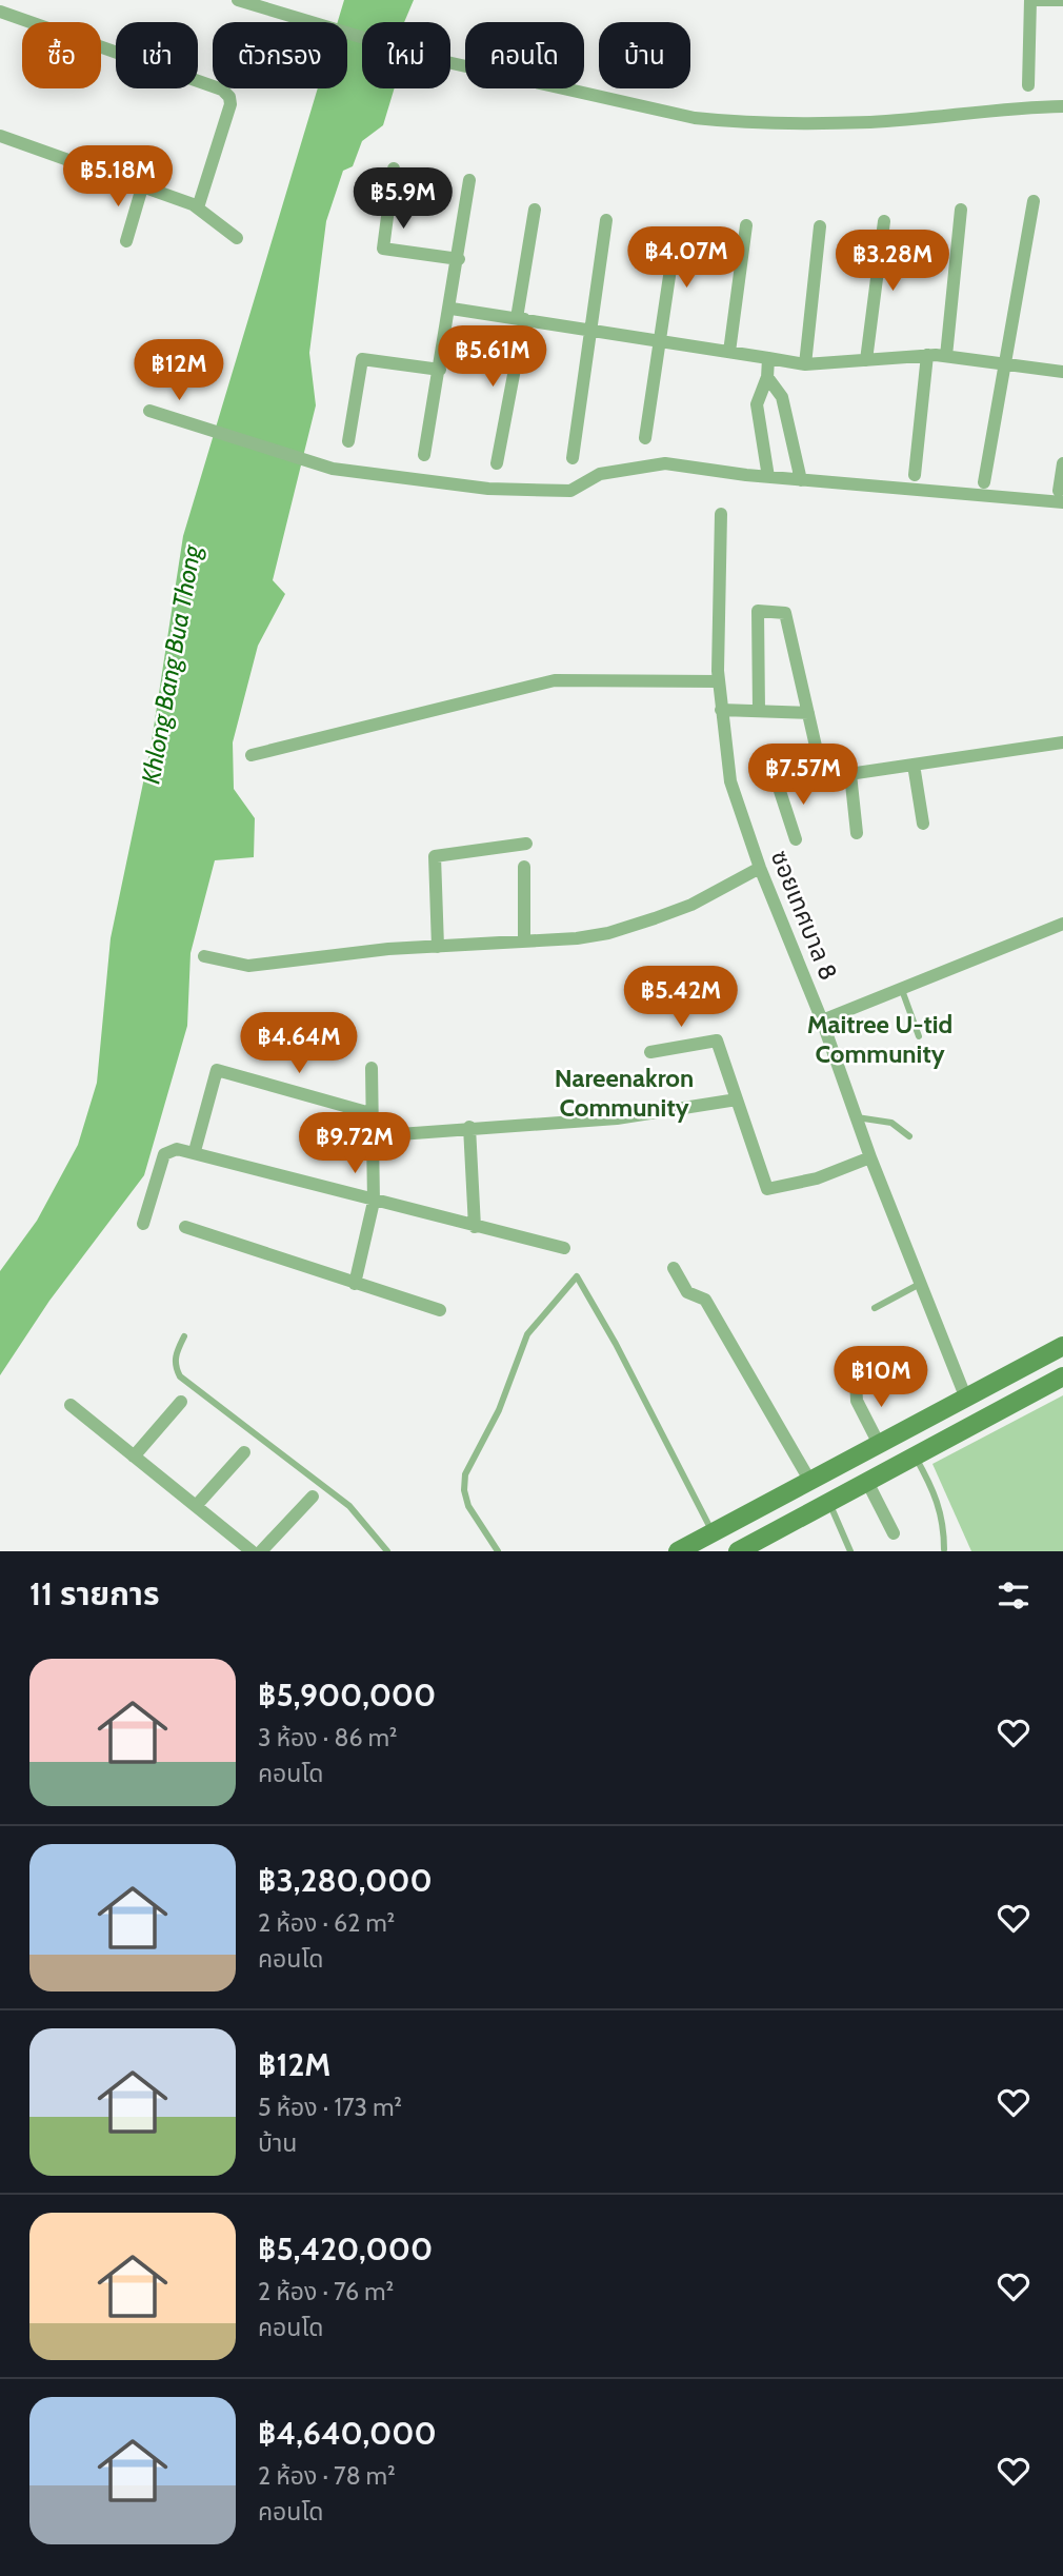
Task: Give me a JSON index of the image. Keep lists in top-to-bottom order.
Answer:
{
  "streets": {
    "street": ["ซอยเทศบาล 8"]
  },
  "districts": ["Maitree U-tid Community", "Nareenakron Community"],
  "water": ["Khlong Bang Bua Thong"],
  "page": {
    "chip": [
      "ซื้อ",
      "เช่า",
      "ตัวกรอง",
      "ใหม่",
      "คอนโด",
      "บ้าน"
    ],
    "price": [
      "฿5.18M",
      "฿5.9M",
      "฿4.07M",
      "฿3.28M",
      "฿5.61M",
      "฿12M",
      "฿7.57M",
      "฿5.42M",
      "฿4.64M",
      "฿9.72M",
      "฿10M"
    ],
    "heading": "11 รายการ",
    "list": [
      {
        "name": "฿5,900,000",
        "note": "3 ห้อง · 86 m² · คอนโด"
      },
      {
        "name": "฿3,280,000",
        "note": "2 ห้อง · 62 m² · คอนโด"
      },
      {
        "name": "฿12M",
        "note": "5 ห้อง · 173 m² · บ้าน"
      },
      {
        "name": "฿5,420,000",
        "note": "2 ห้อง · 76 m² · คอนโด"
      },
      {
        "name": "฿4,640,000",
        "note": "2 ห้อง · 78 m² · คอนโด"
      }
    ]
  }
}
